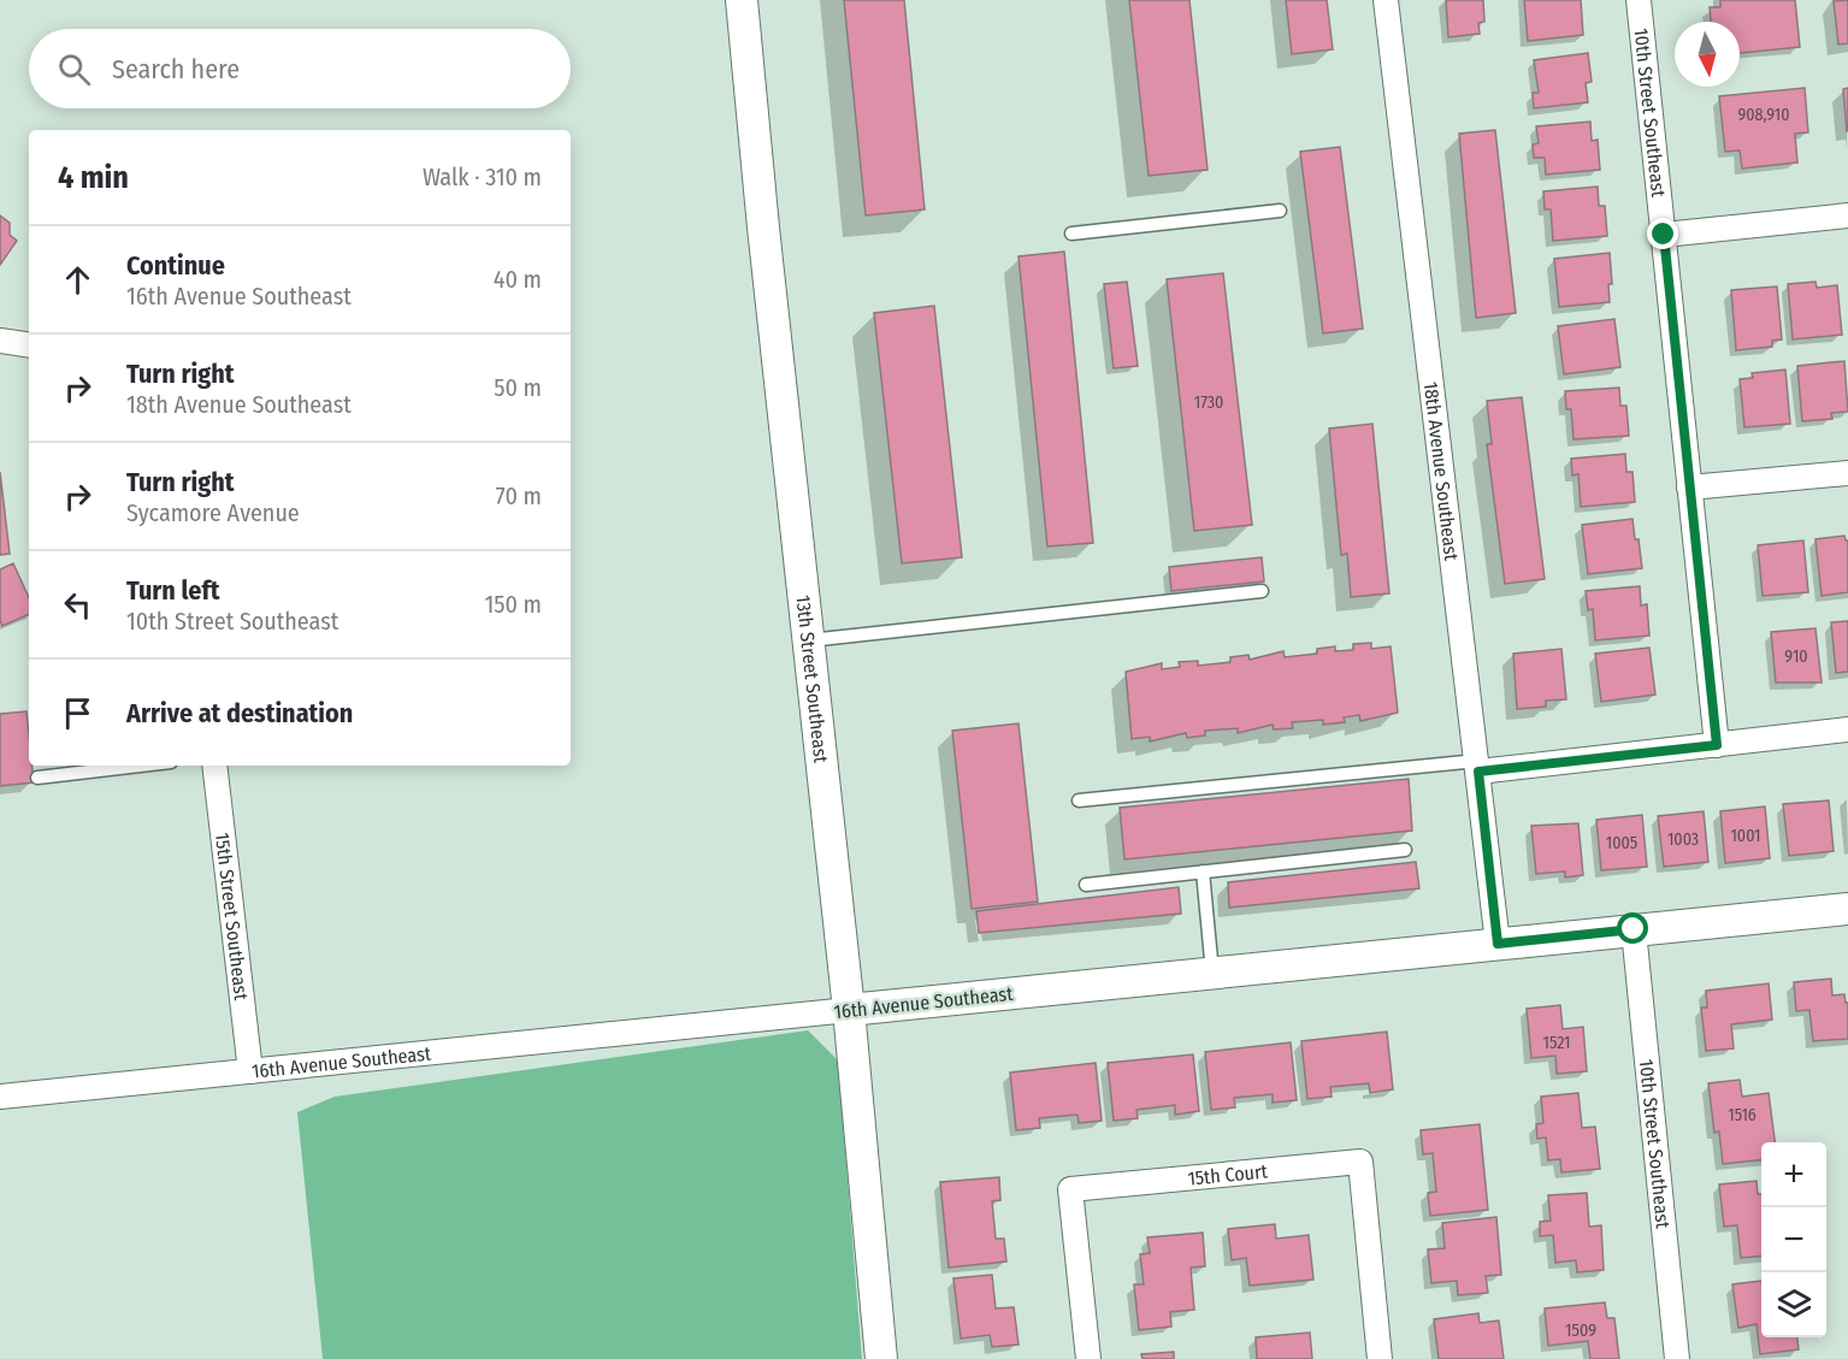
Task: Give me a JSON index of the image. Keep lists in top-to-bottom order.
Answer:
{
  "streets": {
    "street": [
      "10th Street Southeast",
      "18th Avenue Southeast",
      "13th Street Southeast",
      "15th Street Southeast",
      "16th Avenue Southeast",
      "15th Court"
    ]
  },
  "crossings": [
    ["10th Street Southeast", "16th Avenue Southeast"],
    ["18th Avenue Southeast", "16th Avenue Southeast"],
    ["13th Street Southeast", "16th Avenue Southeast"],
    ["15th Street Southeast", "16th Avenue Southeast"]
  ],
  "house_numbers": [
    "908,910",
    "1730",
    "910",
    "1001",
    "1003",
    "1005",
    "1521",
    "1516",
    "1509"
  ],
  "north": "bottom",
  "page": {
    "search": "Search here",
    "heading": ["4 min", "Walk · 310 m"],
    "list": [
      ["Continue", "16th Avenue Southeast", "40 m"],
      ["Turn right", "18th Avenue Southeast", "50 m"],
      ["Turn right", "Sycamore Avenue", "70 m"],
      ["Turn left", "10th Street Southeast", "150 m"],
      "Arrive at destination"
    ],
    "map_buttons": ["+", "−"]
  }
}
